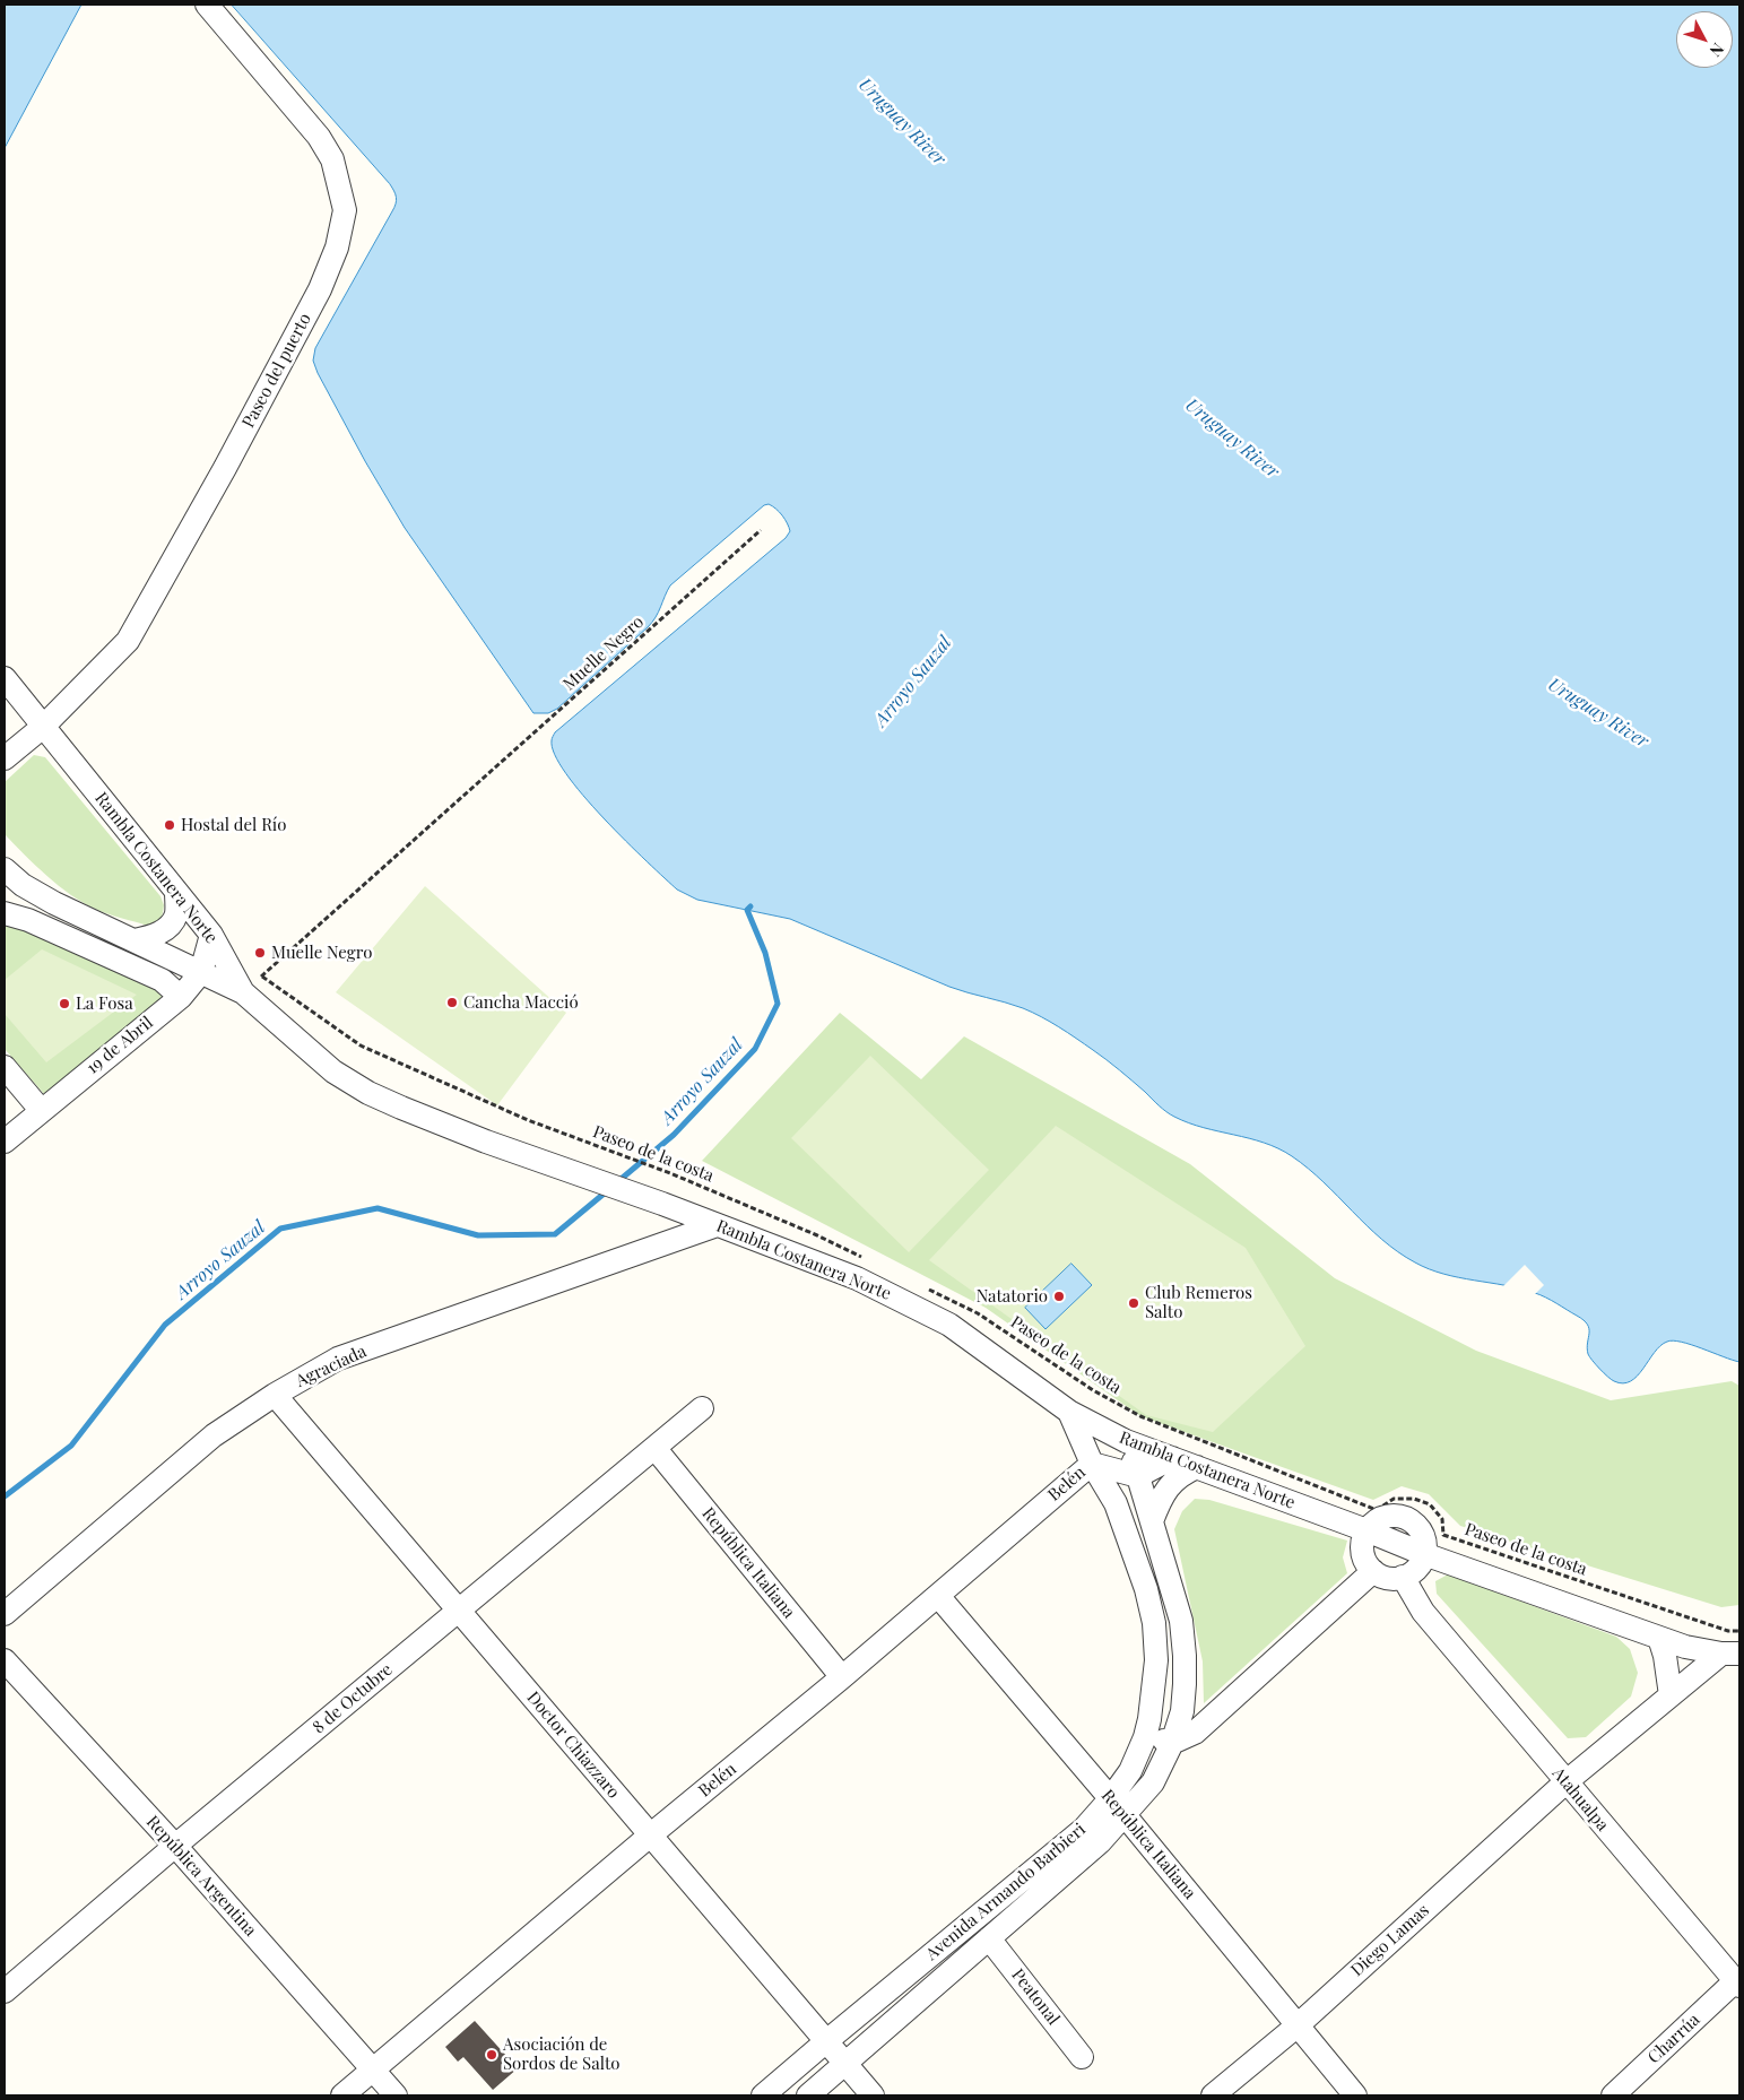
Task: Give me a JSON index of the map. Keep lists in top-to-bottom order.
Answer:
{
  "streets": {
    "street": [
      "Paseo del puerto",
      "Rambla Costanera Norte",
      "19 de Abril",
      "Agraciada",
      "Belén",
      "República Italiana",
      "8 de Octubre",
      "Doctor Chiazzaro",
      "Atahualpa",
      "República Argentina",
      "Avenida Armando Barbieri",
      "Diego Lamas",
      "Peatonal",
      "Charrúa"
    ],
    "path": ["Muelle Negro", "Paseo de la costa"]
  },
  "crossings": [
    ["Paseo del puerto", "Rambla Costanera Norte"],
    ["Muelle Negro", "Rambla Costanera Norte"],
    ["Muelle Negro", "Paseo de la costa"],
    ["Rambla Costanera Norte", "19 de Abril"],
    ["Rambla Costanera Norte", "Agraciada"],
    ["Rambla Costanera Norte", "Atahualpa"],
    ["Rambla Costanera Norte", "Avenida Armando Barbieri"],
    ["Agraciada", "Doctor Chiazzaro"],
    ["Belén", "República Italiana"],
    ["Belén", "Doctor Chiazzaro"],
    ["Belén", "República Argentina"],
    ["Belén", "Avenida Armando Barbieri"],
    ["República Italiana", "8 de Octubre"],
    ["República Italiana", "Avenida Armando Barbieri"],
    ["República Italiana", "Diego Lamas"],
    ["8 de Octubre", "Doctor Chiazzaro"],
    ["8 de Octubre", "República Argentina"],
    ["Doctor Chiazzaro", "Avenida Armando Barbieri"],
    ["Atahualpa", "Diego Lamas"],
    ["Atahualpa", "Charrúa"],
    ["Avenida Armando Barbieri", "Peatonal"]
  ],
  "water": ["Uruguay River", "Arroyo Sauzal"],
  "places": [
    "Hostal del Río",
    "Muelle Negro",
    "Cancha Macció",
    "La Fosa",
    "Natatorio",
    "Club Remeros Salto",
    "Asociación de Sordos de Salto"
  ],
  "north": "bottom right"
}
